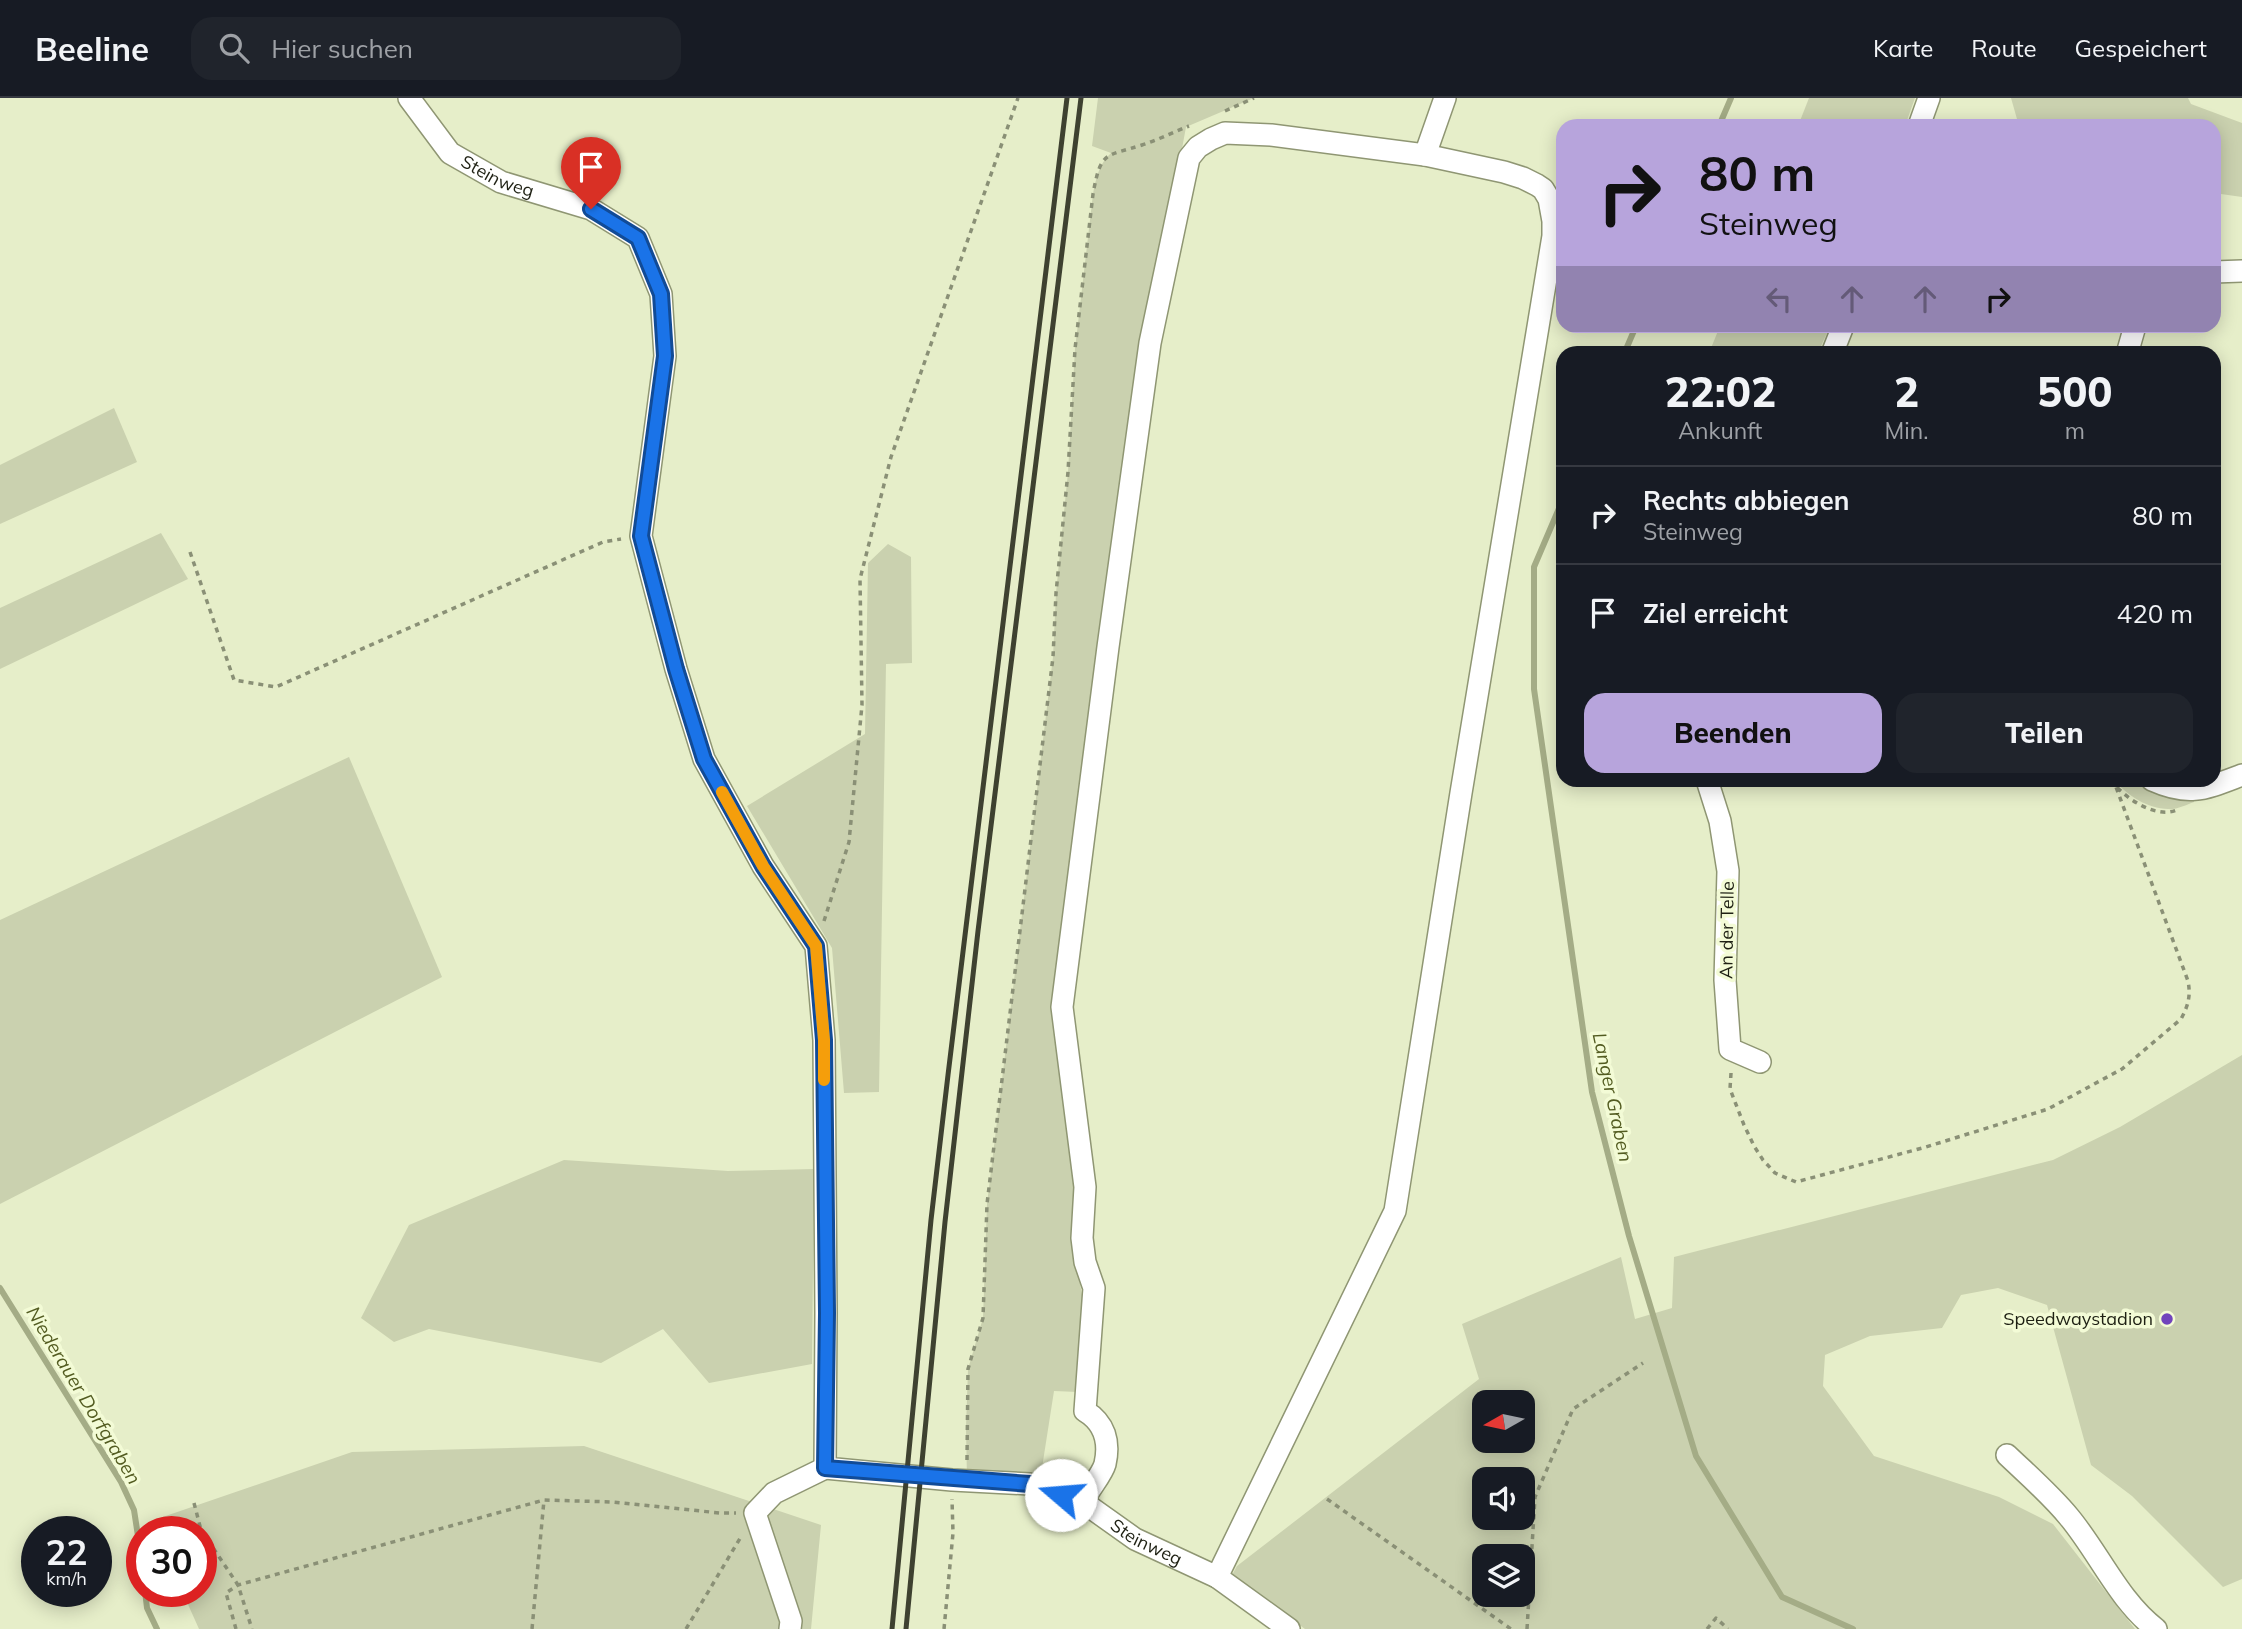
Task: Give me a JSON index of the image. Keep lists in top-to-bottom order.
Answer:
{
  "streets": {
    "street": ["Steinweg", "An der Telle"]
  },
  "water": ["Langer Graben", "Niederauer Dorfgraben"],
  "places": ["Speedwaystadion"],
  "north": "left",
  "page": {
    "header": "Beeline",
    "search": "Hier suchen",
    "nav": ["Karte", "Route", "Gespeichert"],
    "turn": ["80 m", "Steinweg"],
    "eta": [
      "22:02",
      "Ankunft",
      "2",
      "Min.",
      "500",
      "m"
    ],
    "list": [
      {
        "name": "Rechts abbiegen",
        "note": "Steinweg",
        "value": "80 m"
      },
      {
        "name": "Ziel erreicht",
        "value": "420 m"
      }
    ],
    "buttons": ["Beenden", "Teilen"],
    "speed": "22 km/h",
    "limit": "30"
  }
}
